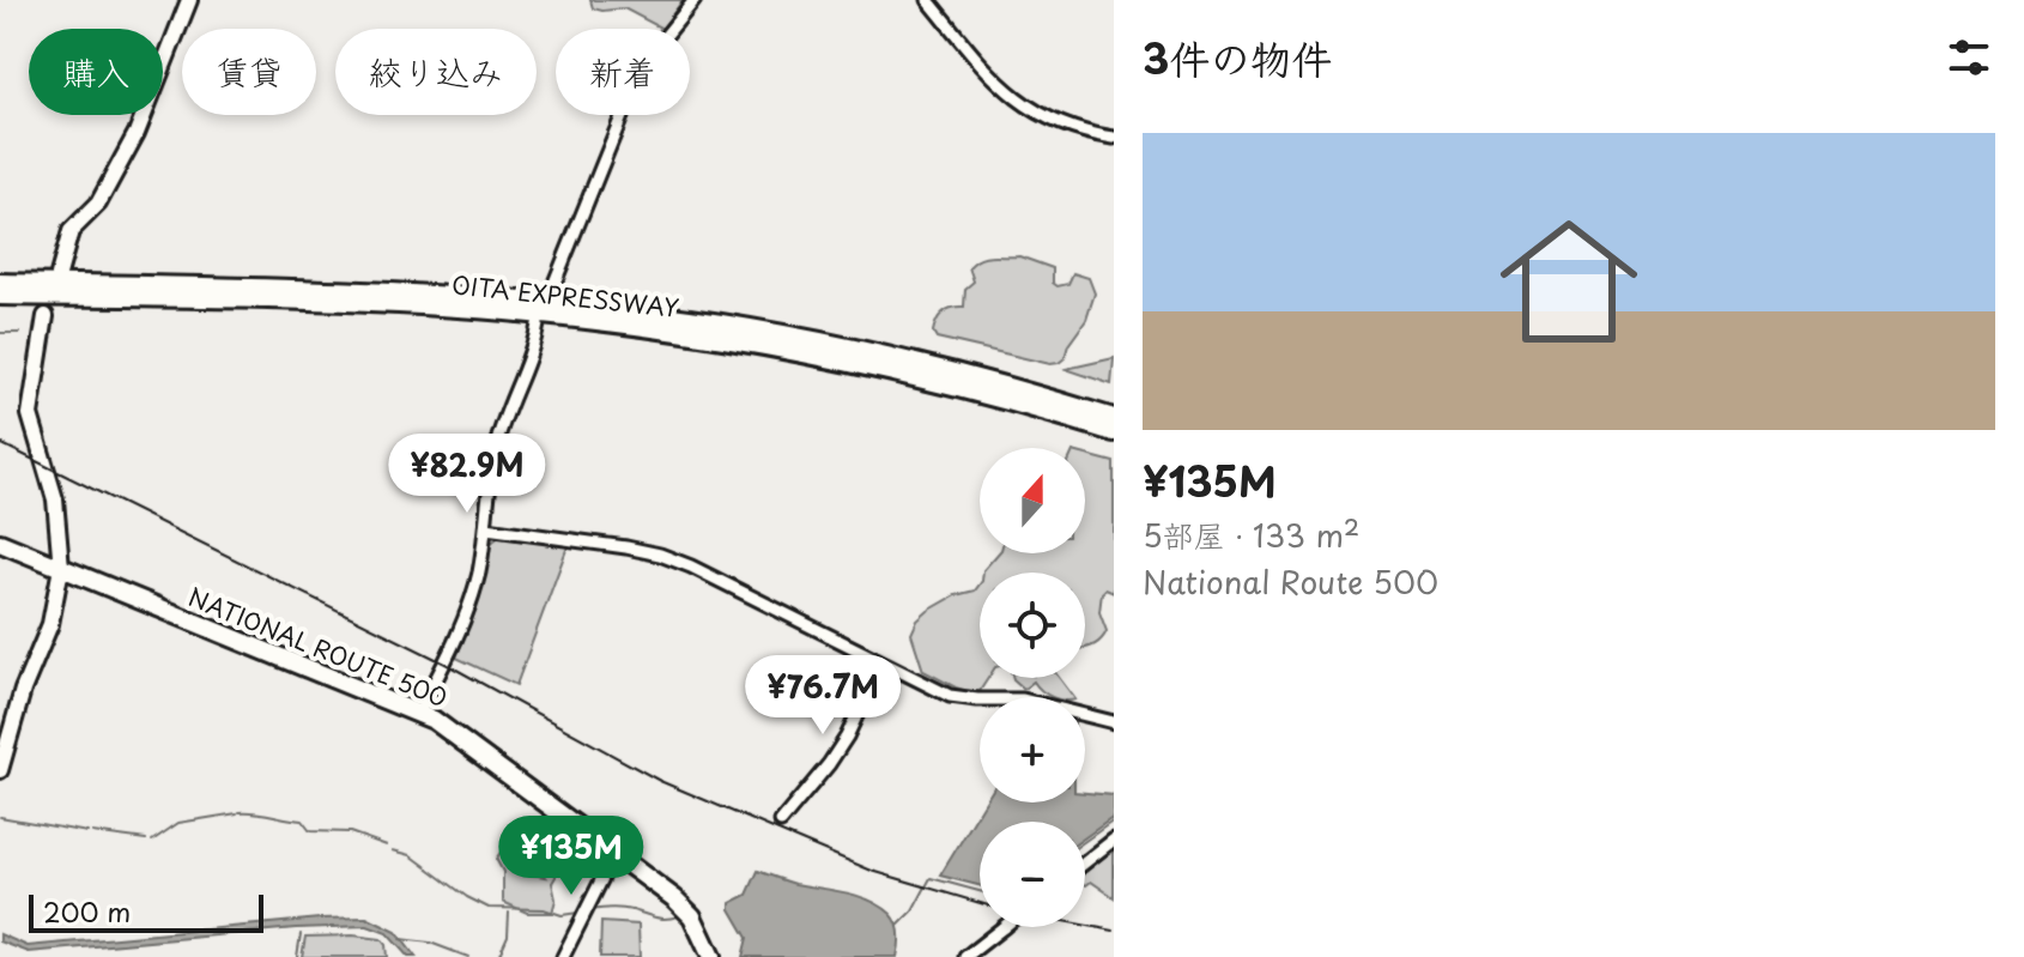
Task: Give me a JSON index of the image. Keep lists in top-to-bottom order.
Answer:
{
  "streets": {
    "highway": ["OITA EXPRESSWAY", "NATIONAL ROUTE 500"]
  },
  "scale_bar": "200 m",
  "north": "top",
  "page": {
    "heading": "3件の物件",
    "chip": [
      "購入",
      "賃貸",
      "絞り込み",
      "新着"
    ],
    "list": [
      {
        "name": "¥135M",
        "note": "5部屋 · 133 m² · National Route 500"
      }
    ],
    "price": ["¥82.9M", "¥76.7M", "¥135M"],
    "map_buttons": ["+", "−"],
    "scale": "200 m"
  }
}
